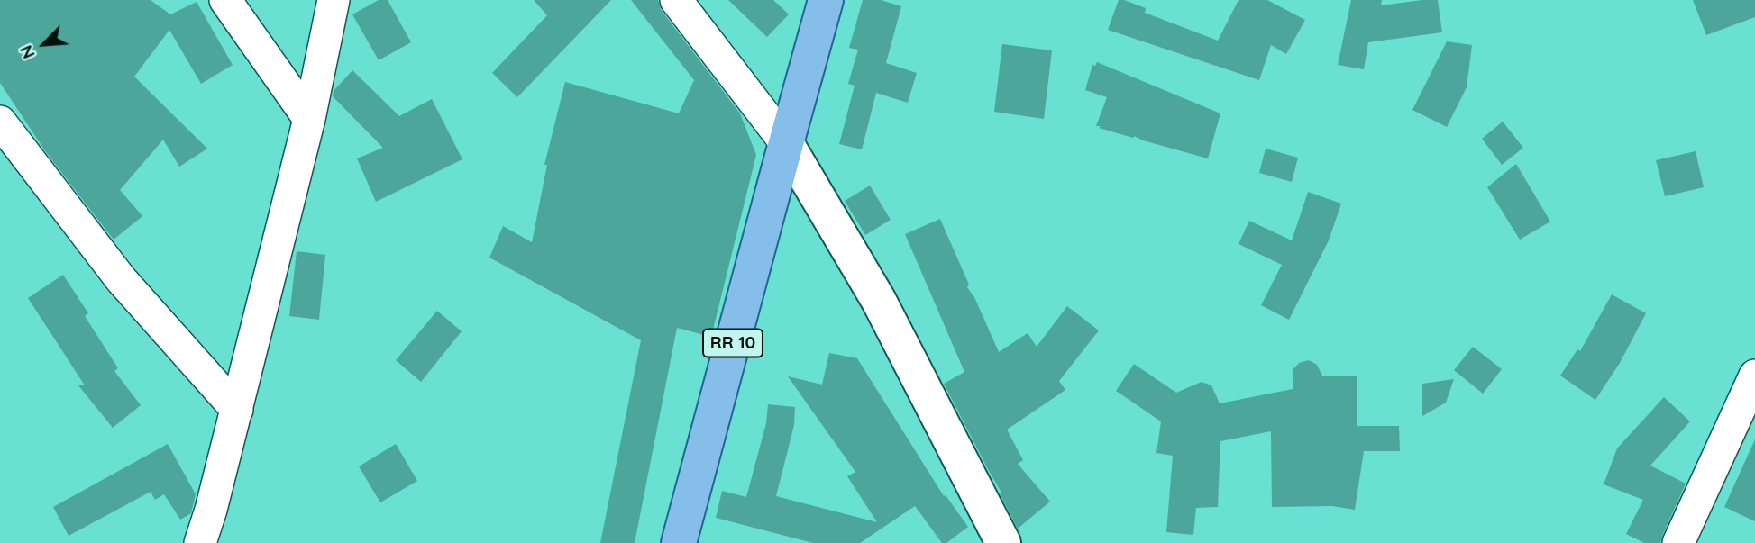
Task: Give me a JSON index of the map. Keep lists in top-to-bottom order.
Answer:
{
  "streets": {
    "main road": ["RR 10"]
  },
  "north": "bottom left"
}
